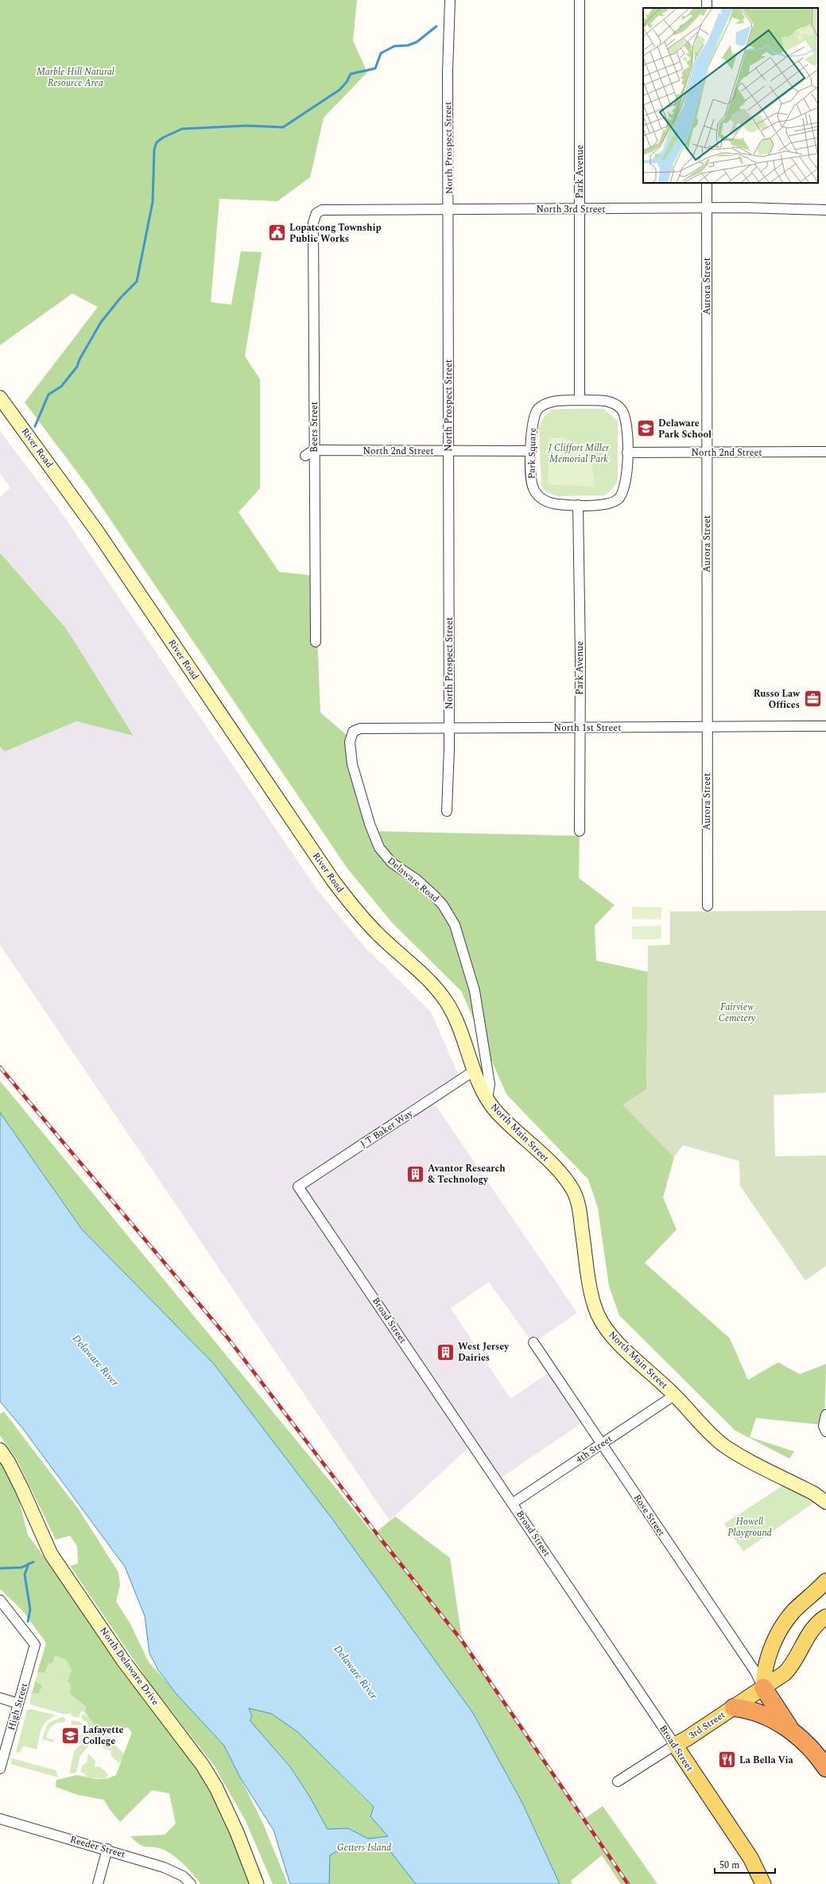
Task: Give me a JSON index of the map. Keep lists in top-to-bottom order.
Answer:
{
  "streets": {
    "main road": ["Broad Street", "3rd Street"],
    "street": [
      "North Prospect Street",
      "Park Avenue",
      "North 3rd Street",
      "Aurora Street",
      "Beers Street",
      "River Road",
      "North 2nd Street",
      "Park Square",
      "North 1st Street",
      "Delaware Road",
      "J T Baker Way",
      "North Main Street",
      "4th Street",
      "Rose Street",
      "North Delaware Drive",
      "High Street",
      "Reeder Street"
    ]
  },
  "crossings": [
    ["North Prospect Street", "North 3rd Street"],
    ["North Prospect Street", "North 2nd Street"],
    ["North Prospect Street", "North 1st Street"],
    ["Park Avenue", "North 3rd Street"],
    ["Park Avenue", "North 2nd Street"],
    ["Park Avenue", "Park Square"],
    ["Park Avenue", "North 1st Street"],
    ["North 3rd Street", "Aurora Street"],
    ["North 3rd Street", "Beers Street"],
    ["Aurora Street", "North 2nd Street"],
    ["Aurora Street", "North 1st Street"],
    ["Beers Street", "North 2nd Street"],
    ["River Road", "J T Baker Way"],
    ["River Road", "North Main Street"],
    ["North 2nd Street", "Park Square"],
    ["North 1st Street", "Delaware Road"],
    ["Delaware Road", "North Main Street"],
    ["J T Baker Way", "North Main Street"],
    ["J T Baker Way", "Broad Street"],
    ["North Main Street", "4th Street"],
    ["Broad Street", "4th Street"],
    ["Broad Street", "3rd Street"],
    ["4th Street", "Rose Street"],
    ["Rose Street", "3rd Street"]
  ],
  "water": ["Delaware River"],
  "parks": [
    "Marble Hill Natural Resource Area",
    "J Cliffort Miller Memorial Park",
    "Fairview Cemetery",
    "Howell Playground",
    "Getters Island"
  ],
  "places": {
    "public building": ["Lopatcong Township Public Works"],
    "school or university": ["Delaware Park School", "Lafayette College"],
    "office": ["Russo Law Offices"],
    "building": ["Avantor Research & Technology", "West Jersey Dairies"],
    "restaurant": ["La Bella Via"]
  },
  "scale_bar": "50 m"
}
